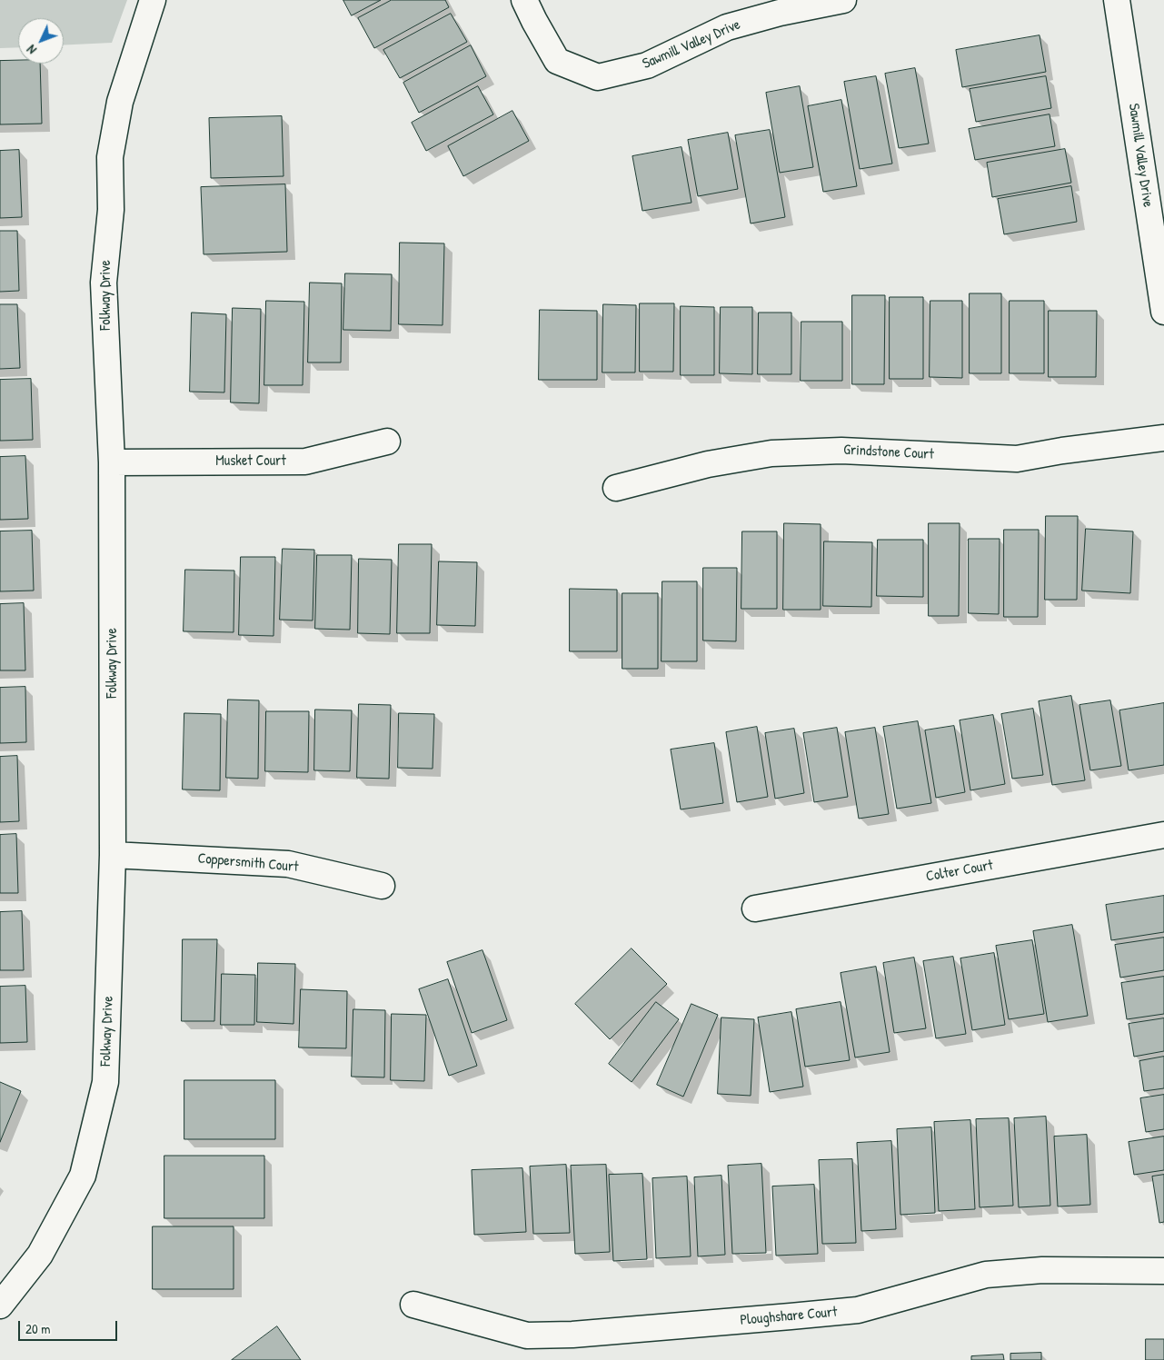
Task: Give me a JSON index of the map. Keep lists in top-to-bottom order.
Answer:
{
  "streets": {
    "street": [
      "Sawmill Valley Drive",
      "Folkway Drive",
      "Grindstone Court",
      "Musket Court",
      "Coppersmith Court",
      "Colter Court",
      "Ploughshare Court"
    ]
  },
  "crossings": [
    ["Folkway Drive", "Musket Court"],
    ["Folkway Drive", "Coppersmith Court"]
  ],
  "scale_bar": "20 m",
  "north": "bottom left"
}
